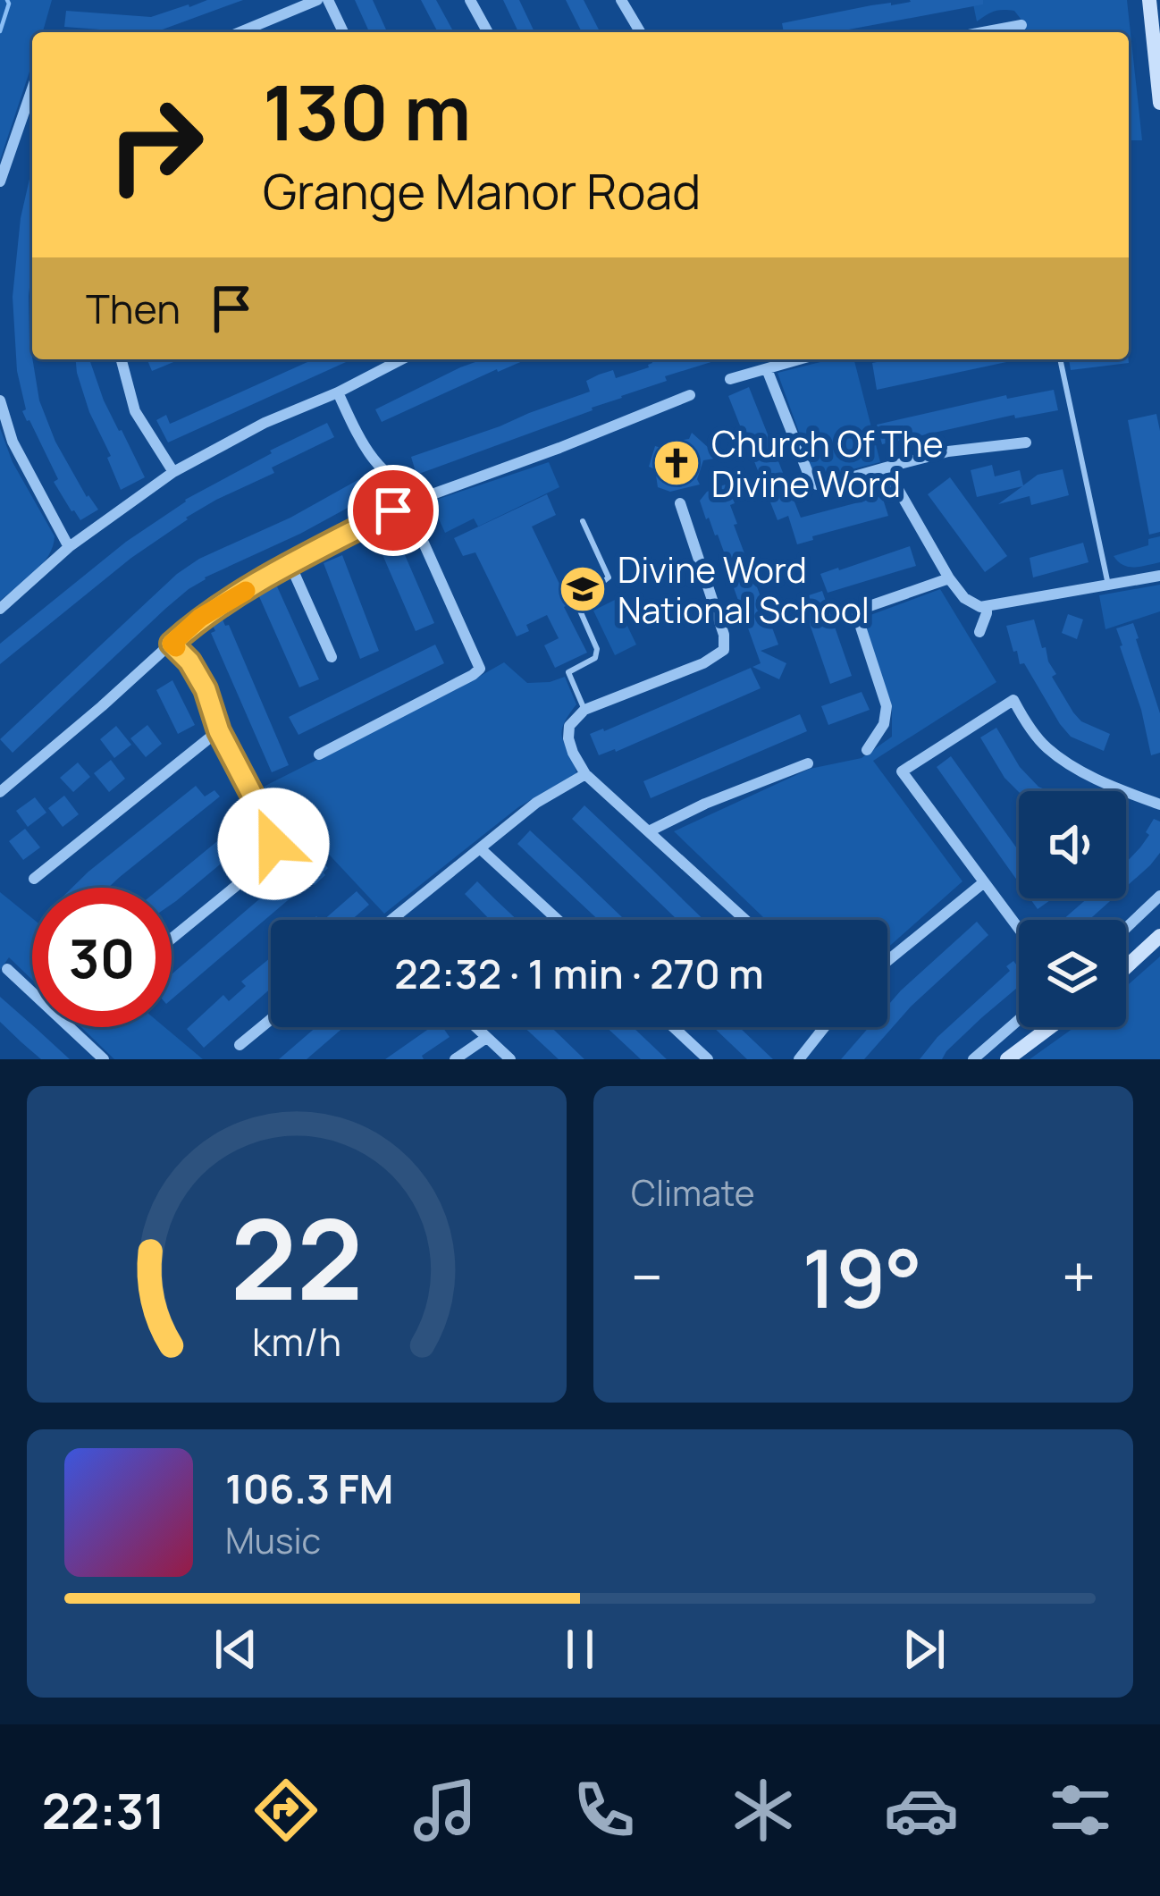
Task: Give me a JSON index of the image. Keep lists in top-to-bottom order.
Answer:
{
  "places": {
    "church": ["Church Of The Divine Word"],
    "school or university": ["Divine Word National School"]
  },
  "page": {
    "turn": ["130 m", "Grange Manor Road"],
    "then": "Then",
    "limit": "30",
    "trip": "22:32 · 1 min · 270 m",
    "tile": "Climate",
    "heat": ["−", "19°", "+"],
    "song": ["106.3 FM", "Music"],
    "tabs": "22:31",
    "gauge": ["22", "km/h"]
  }
}
